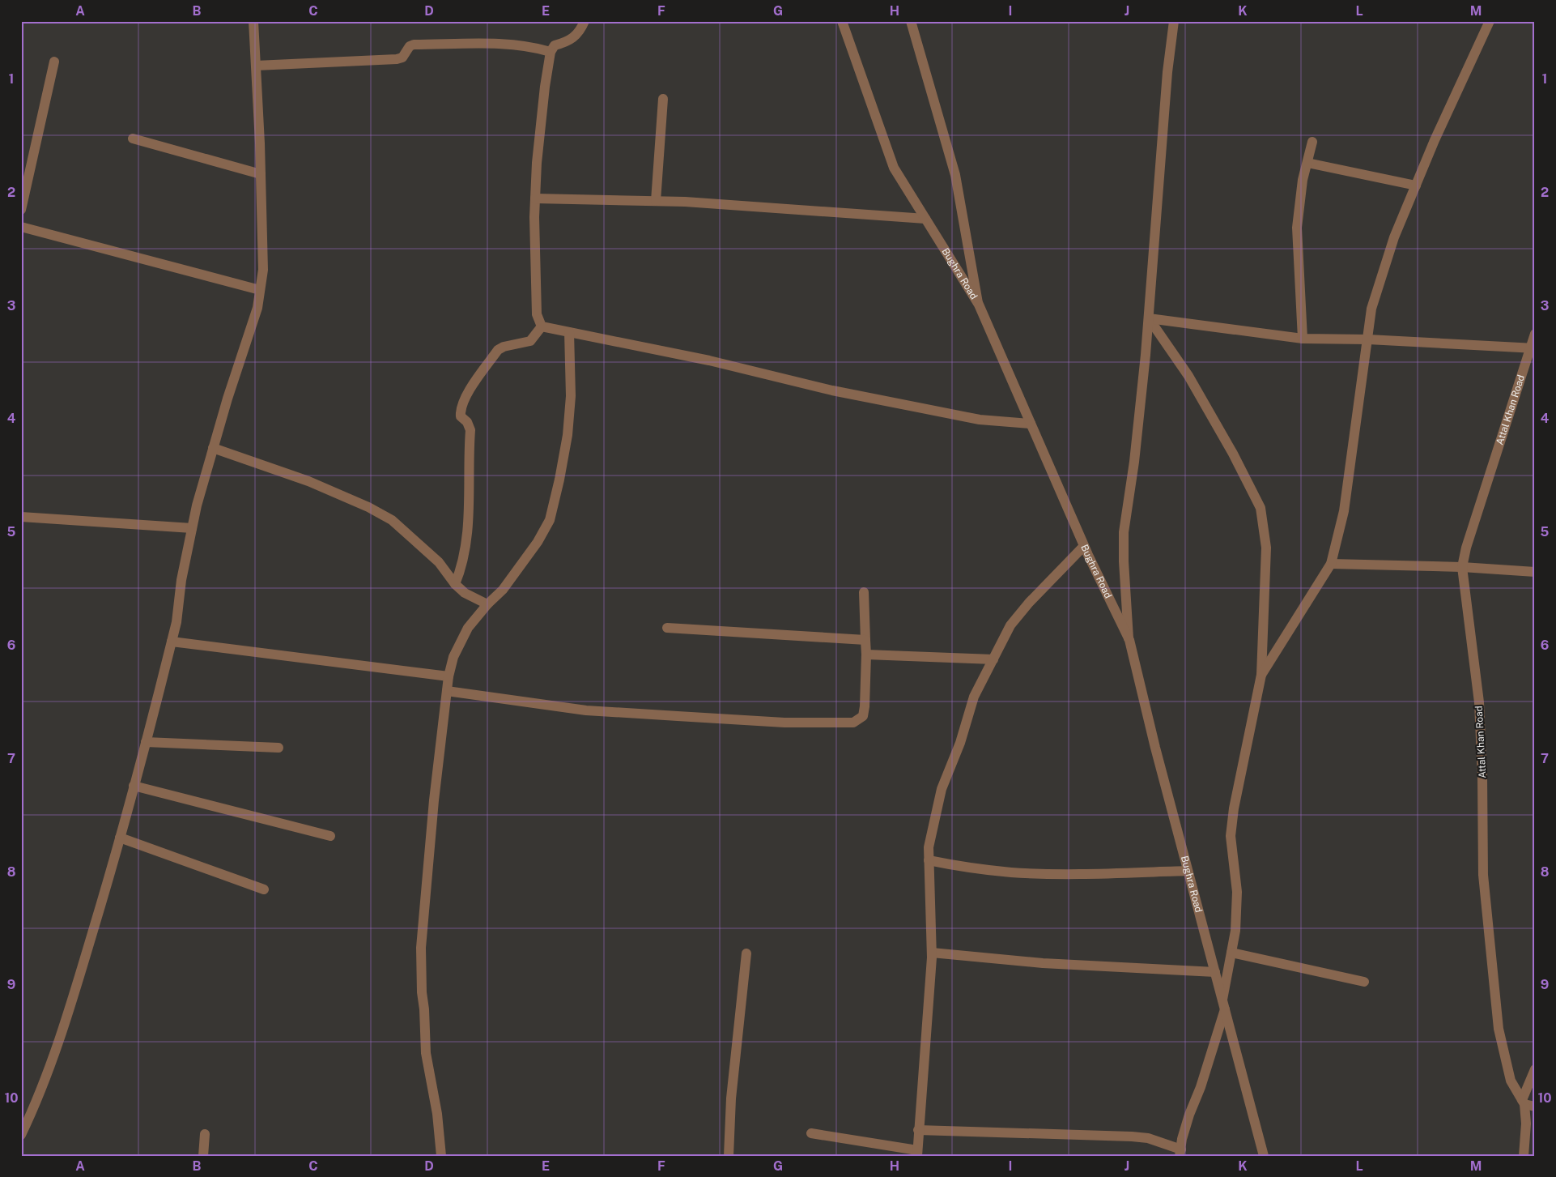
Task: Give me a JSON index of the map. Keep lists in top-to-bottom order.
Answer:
{
  "streets": {
    "street": ["Bughra Road", "Attal Khan Road"]
  },
  "grid": {
    "columns": [
      "A",
      "B",
      "C",
      "D",
      "E",
      "F",
      "G",
      "H",
      "I",
      "J",
      "K",
      "L",
      "M"
    ],
    "rows": [
      "1",
      "2",
      "3",
      "4",
      "5",
      "6",
      "7",
      "8",
      "9",
      "10"
    ]
  }
}
